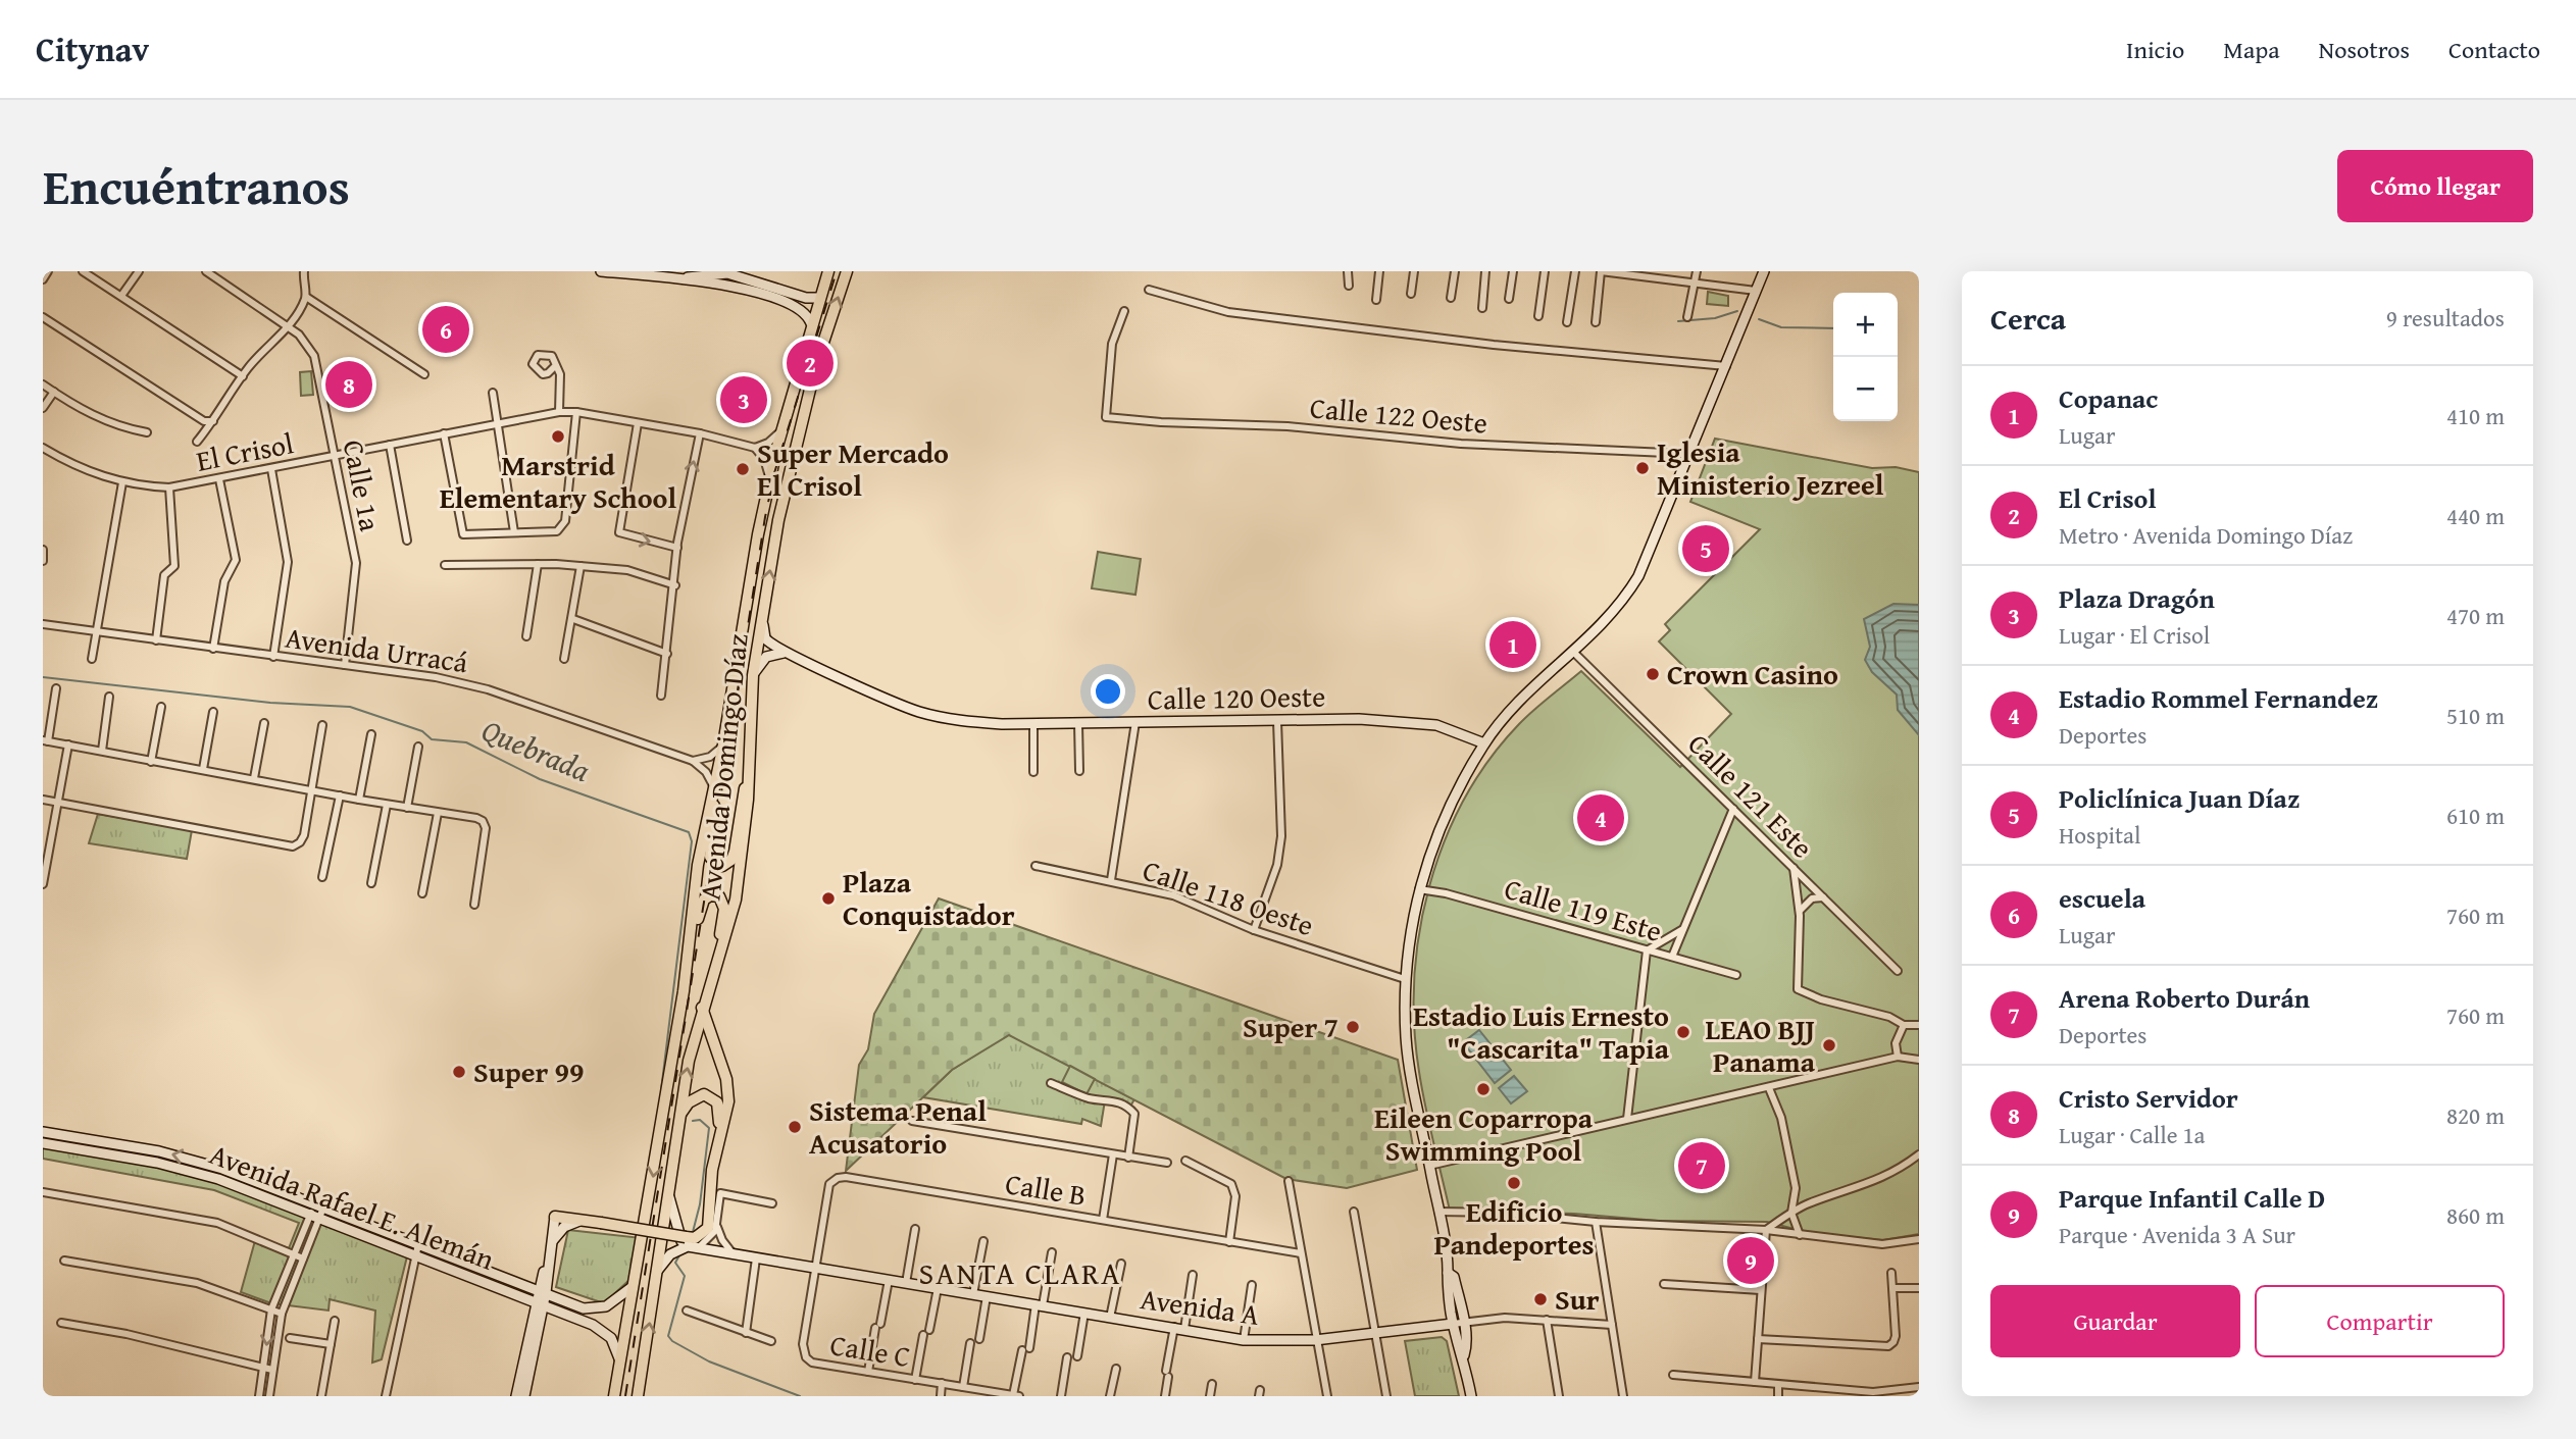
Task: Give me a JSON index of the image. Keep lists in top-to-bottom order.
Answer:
{
  "streets": {
    "main road": [
      "Calle 120 Oeste",
      "Avenida Domingo Díaz",
      "Avenida Rafael E. Alemán",
      "Avenida A"
    ],
    "street": [
      "Calle 122 Oeste",
      "El Crisol",
      "Calle 1a",
      "Avenida Urracá",
      "Calle 121 Este",
      "Calle 118 Oeste",
      "Calle 119 Este",
      "Calle B",
      "Calle C"
    ]
  },
  "crossings": [
    ["El Crisol", "Calle 1a"],
    ["Calle 1a", "Avenida Urracá"],
    ["Calle 120 Oeste", "Avenida Domingo Díaz"],
    ["Avenida Domingo Díaz", "Avenida Rafael E. Alemán"],
    ["Calle B", "Avenida A"],
    ["Calle B", "Calle C"],
    ["Avenida A", "Calle C"]
  ],
  "districts": ["SANTA CLARA"],
  "water": ["Quebrada"],
  "places": [
    "Marstrid Elementary School",
    "Iglesia Ministerio Jezreel",
    "Super Mercado El Crisol",
    "Crown Casino",
    "Plaza Conquistador",
    "Super 7",
    "Estadio Luis Ernesto \"Cascarita\" Tapia",
    "LEAO BJJ Panama",
    "Super 99",
    "Eileen Coparropa Swimming Pool",
    "Sistema Penal Acusatorio",
    "Edificio Pandeportes",
    "Sur"
  ],
  "page": {
    "header": "Citynav",
    "nav": [
      "Inicio",
      "Mapa",
      "Nosotros",
      "Contacto"
    ],
    "title": "Encuéntranos",
    "buttons": [
      "Cómo llegar",
      ["Guardar", "Compartir"]
    ],
    "heading": ["Cerca", "9 resultados"],
    "map_buttons": ["+", "−"],
    "pins": [
      "6",
      "2",
      "8",
      "3",
      "5",
      "1",
      "4",
      "7",
      "9"
    ],
    "list": [
      {
        "mark": "1",
        "name": "Copanac",
        "note": "Lugar",
        "value": "410 m"
      },
      {
        "mark": "2",
        "name": "El Crisol",
        "note": "Metro · Avenida Domingo Díaz",
        "value": "440 m"
      },
      {
        "mark": "3",
        "name": "Plaza Dragón",
        "note": "Lugar · El Crisol",
        "value": "470 m"
      },
      {
        "mark": "4",
        "name": "Estadio Rommel Fernandez",
        "note": "Deportes",
        "value": "510 m"
      },
      {
        "mark": "5",
        "name": "Policlínica Juan Díaz",
        "note": "Hospital",
        "value": "610 m"
      },
      {
        "mark": "6",
        "name": "escuela",
        "note": "Lugar",
        "value": "760 m"
      },
      {
        "mark": "7",
        "name": "Arena Roberto Durán",
        "note": "Deportes",
        "value": "760 m"
      },
      {
        "mark": "8",
        "name": "Cristo Servidor",
        "note": "Lugar · Calle 1a",
        "value": "820 m"
      },
      {
        "mark": "9",
        "name": "Parque Infantil Calle D",
        "note": "Parque · Avenida 3 A Sur",
        "value": "860 m"
      }
    ]
  }
}
